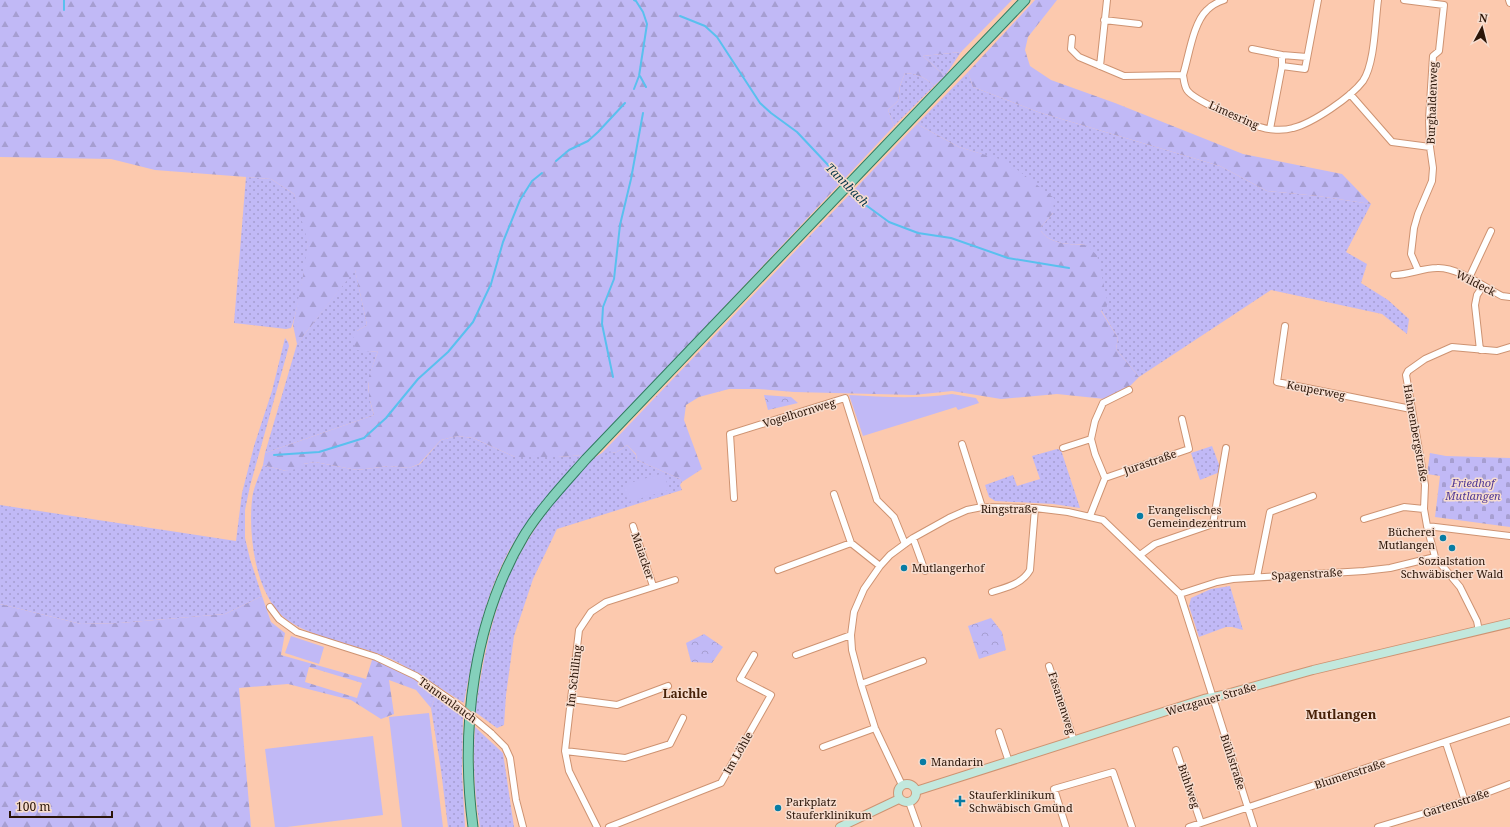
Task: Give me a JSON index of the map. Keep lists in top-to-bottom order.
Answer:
{
  "streets": {
    "street": [
      "Burghaldenweg",
      "Limesring",
      "Wildeck",
      "Keuperweg",
      "Vogelhornweg",
      "Hahnenbergstraße",
      "Jurastraße",
      "Ringstraße",
      "Maiacker",
      "Spagenstraße",
      "Im Schilling",
      "Wetzgauer Straße",
      "Tannenlauch",
      "Fasanenweg",
      "Im Löhle",
      "Bühlstraße",
      "Blumenstraße",
      "Bühlweg",
      "Gartenstraße"
    ]
  },
  "crossings": [
    ["Burghaldenweg", "Wildeck"],
    ["Keuperweg", "Hahnenbergstraße"],
    ["Vogelhornweg", "Ringstraße"],
    ["Hahnenbergstraße", "Spagenstraße"],
    ["Hahnenbergstraße", "Wetzgauer Straße"],
    ["Ringstraße", "Spagenstraße"],
    ["Ringstraße", "Wetzgauer Straße"],
    ["Ringstraße", "Bühlstraße"],
    ["Maiacker", "Im Schilling"],
    ["Wetzgauer Straße", "Fasanenweg"],
    ["Wetzgauer Straße", "Bühlstraße"],
    ["Bühlstraße", "Blumenstraße"],
    ["Blumenstraße", "Bühlweg"]
  ],
  "districts": ["Laichle", "Mutlangen"],
  "water": ["Tannbach"],
  "parks": ["Friedhof Mutlangen"],
  "places": {
    "other": [
      "Evangelisches Gemeindezentrum",
      "Bücherei Mutlangen",
      "Sozialstation Schwäbischer Wald",
      "Mutlangerhof",
      "Mandarin",
      "Parkplatz Stauferklinikum"
    ],
    "health": ["Stauferklinikum Schwäbisch Gmünd"]
  },
  "scale_bar": "100 m",
  "north": "top"
}
